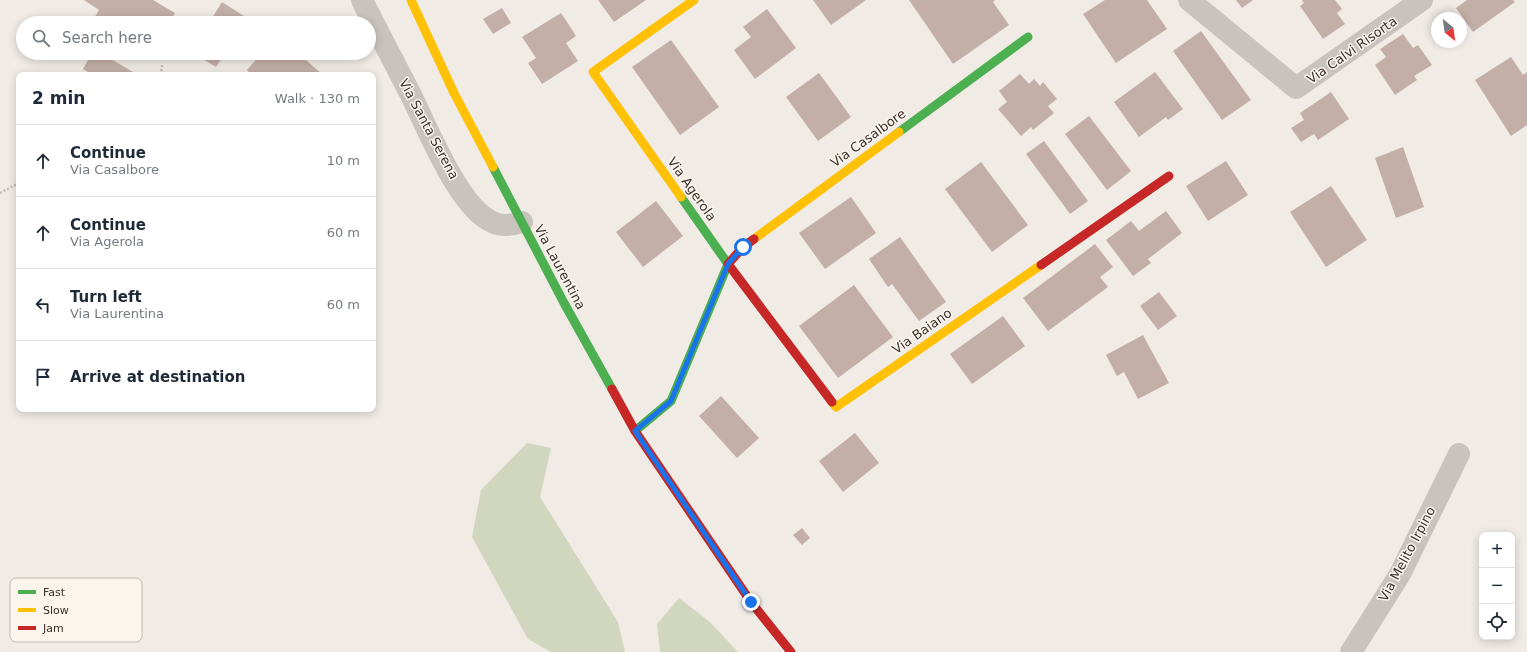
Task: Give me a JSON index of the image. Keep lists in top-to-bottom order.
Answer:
{
  "streets": {
    "street": [
      "Via Calvi Risorta",
      "Via Santa Serena",
      "Via Casalbore",
      "Via Agerola",
      "Via Laurentina",
      "Via Baiano",
      "Via Melito Irpino"
    ]
  },
  "crossings": [
    ["Via Santa Serena", "Via Laurentina"],
    ["Via Casalbore", "Via Agerola"],
    ["Via Casalbore", "Via Baiano"],
    ["Via Agerola", "Via Baiano"]
  ],
  "legend": ["Fast", "Slow", "Jam"],
  "north": "bottom right",
  "page": {
    "search": "Search here",
    "heading": ["2 min", "Walk · 130 m"],
    "list": [
      ["Continue", "Via Casalbore", "10 m"],
      ["Continue", "Via Agerola", "60 m"],
      ["Turn left", "Via Laurentina", "60 m"],
      "Arrive at destination"
    ],
    "map_buttons": ["+", "−"]
  }
}
